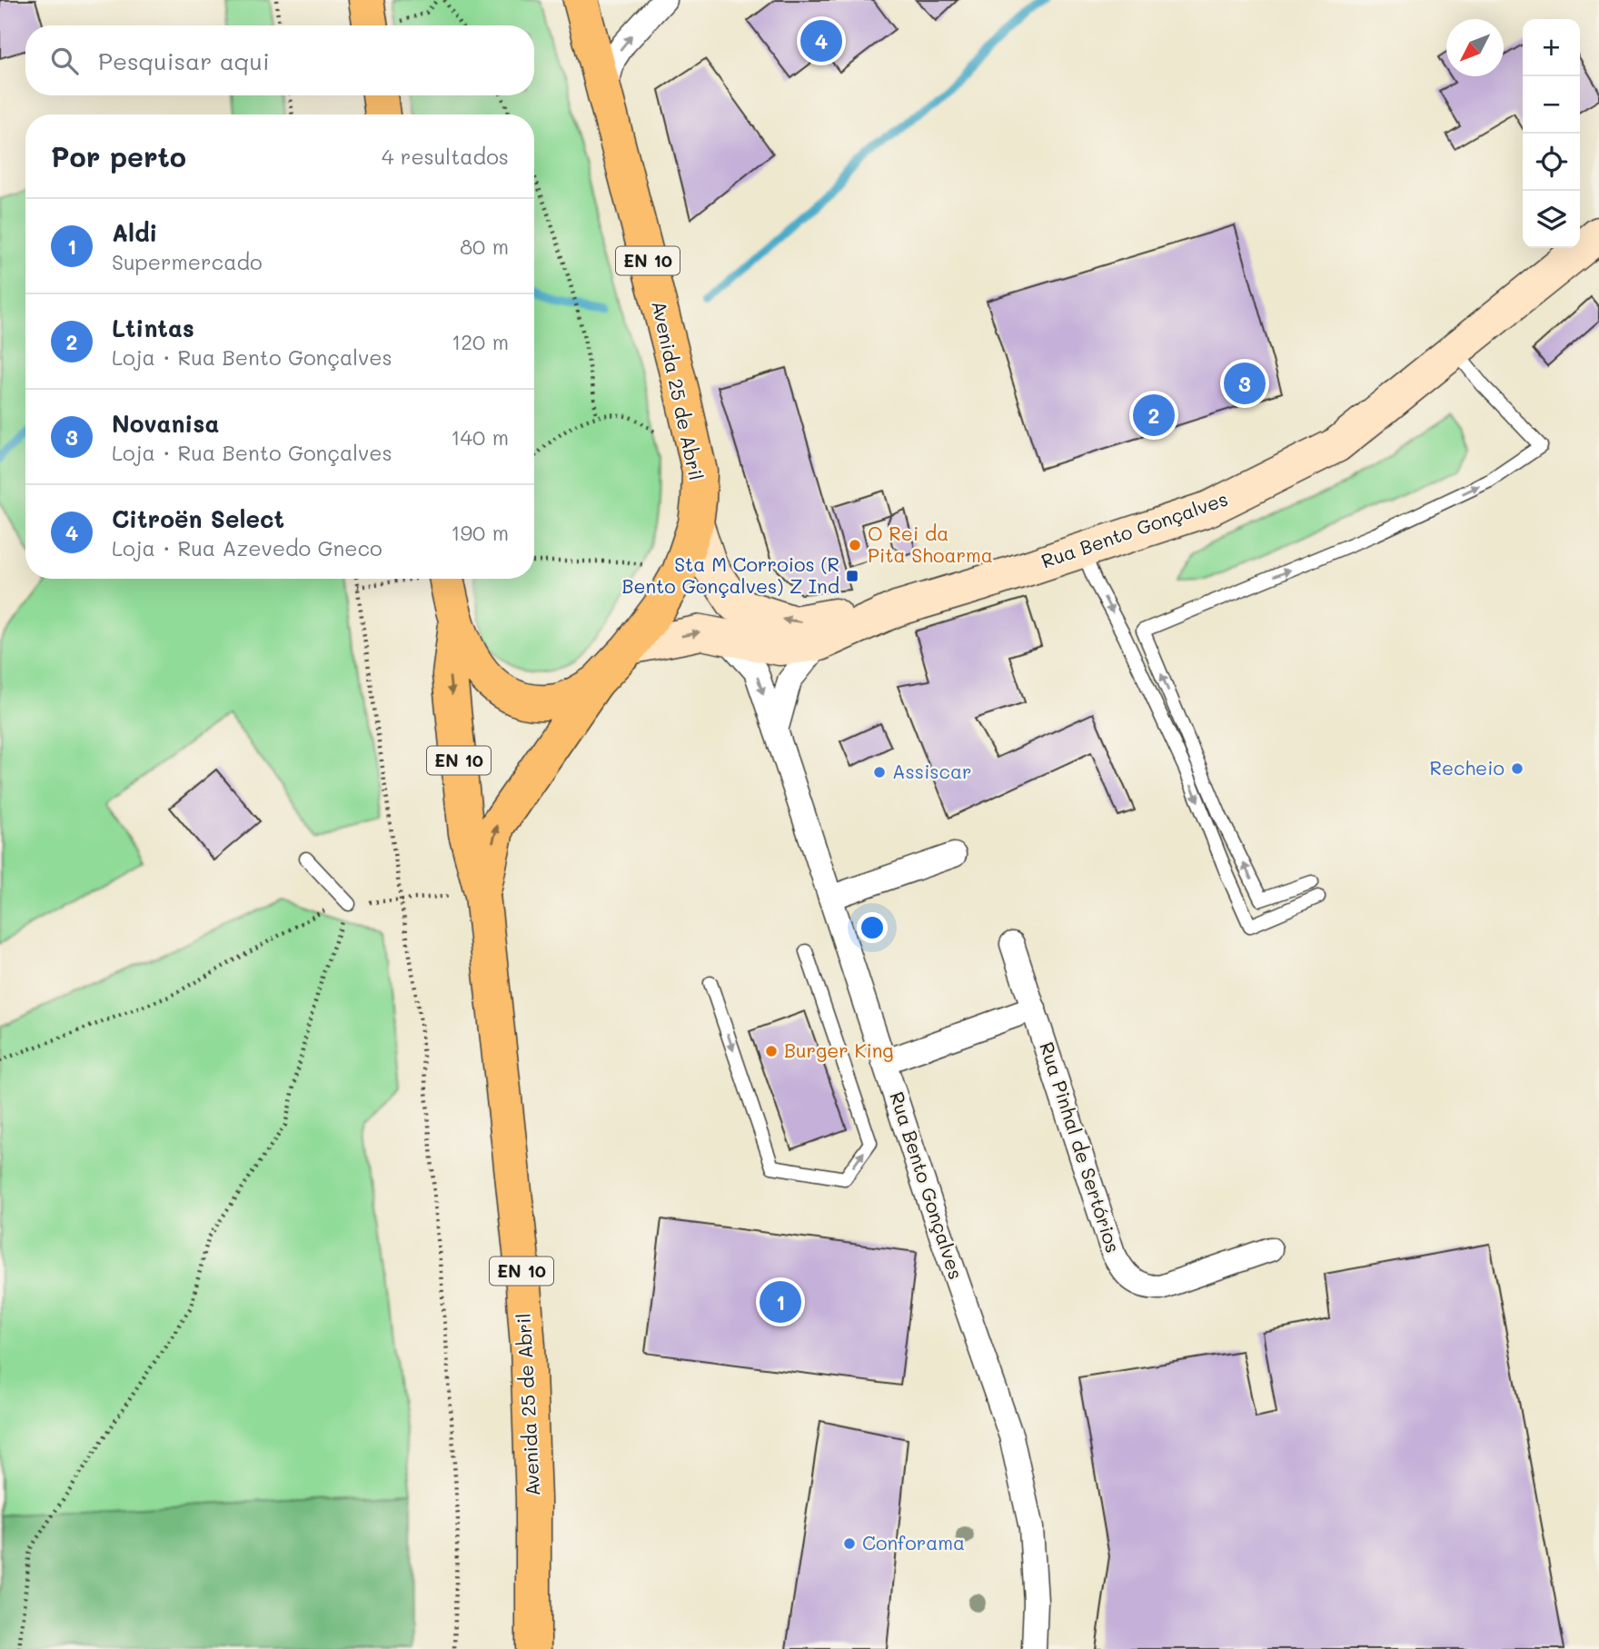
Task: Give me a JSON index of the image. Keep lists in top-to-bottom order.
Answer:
{
  "streets": {
    "main road": ["EN 10", "Avenida 25 de Abril"],
    "street": ["Rua Bento Gonçalves", "Rua Pinhal de Sertórios"]
  },
  "places": {
    "other": [
      "O Rei da Pita Shoarma",
      "Recheio",
      "Assiscar",
      "Burger King",
      "Conforama"
    ],
    "transit": ["Sta M Corroios (R Bento Gonçalves) Z Ind"]
  },
  "north": "bottom left",
  "page": {
    "pins": [
      "4",
      "3",
      "2",
      "1"
    ],
    "map_buttons": ["+", "−"],
    "search": "Pesquisar aqui",
    "heading": ["Por perto", "4 resultados"],
    "list": [
      {
        "mark": "1",
        "name": "Aldi",
        "note": "Supermercado",
        "value": "80 m"
      },
      {
        "mark": "2",
        "name": "Ltintas",
        "note": "Loja · Rua Bento Gonçalves",
        "value": "120 m"
      },
      {
        "mark": "3",
        "name": "Novanisa",
        "note": "Loja · Rua Bento Gonçalves",
        "value": "140 m"
      },
      {
        "mark": "4",
        "name": "Citroën Select",
        "note": "Loja · Rua Azevedo Gneco",
        "value": "190 m"
      }
    ]
  }
}
